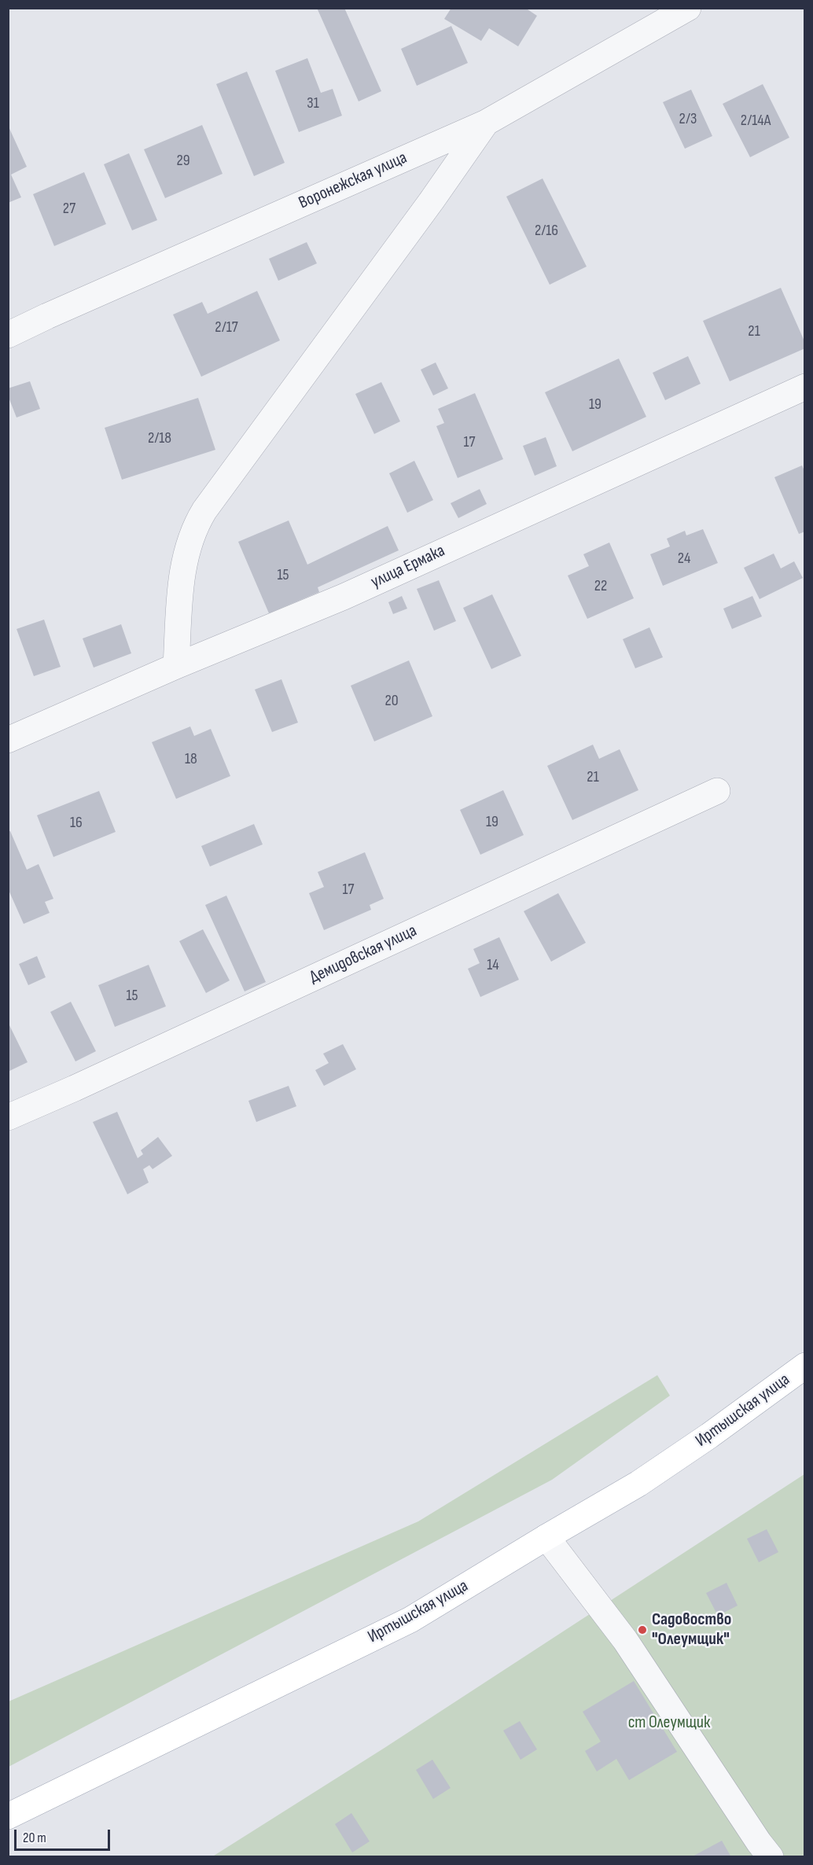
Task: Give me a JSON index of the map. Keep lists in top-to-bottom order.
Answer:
{
  "streets": {
    "main road": ["Иртышская улица"],
    "street": ["Воронежская улица", "улица Ермака", "Демидовская улица"]
  },
  "parks": ["ст Олеумщик"],
  "places": ["Садовоство \"Олеумщик\""],
  "house_numbers": [
    "31",
    "2/3",
    "2/14А",
    "29",
    "27",
    "2/16",
    "2/17",
    "21",
    "19",
    "2/18",
    "17",
    "24",
    "15",
    "22",
    "20",
    "18",
    "21",
    "19",
    "16",
    "17",
    "14",
    "15"
  ],
  "scale_bar": "20 m"
}
